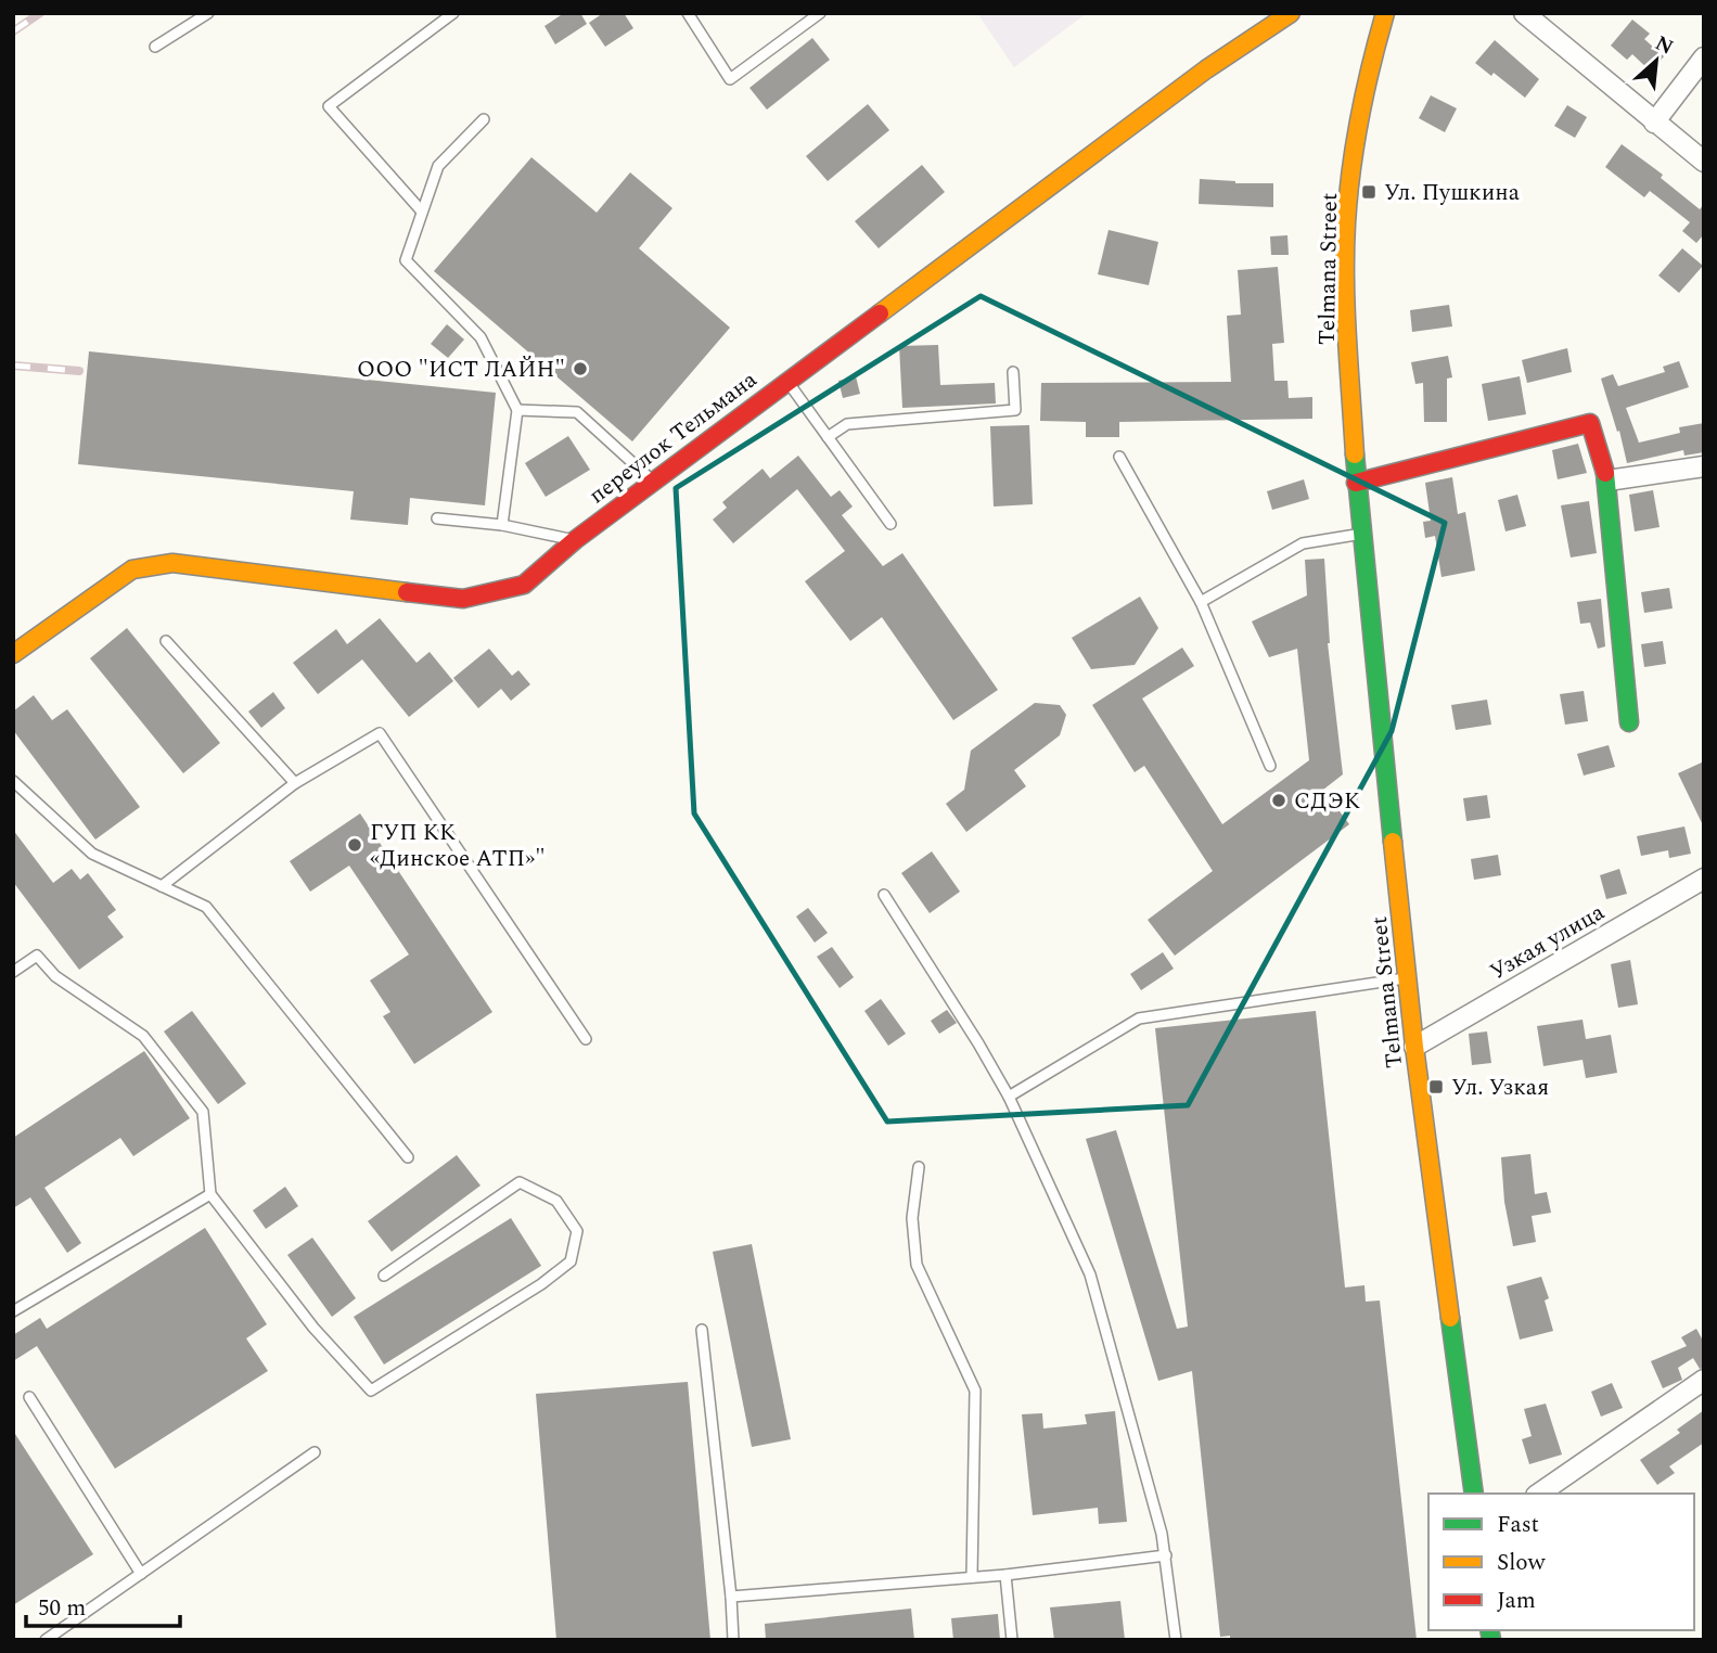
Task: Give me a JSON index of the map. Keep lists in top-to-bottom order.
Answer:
{
  "streets": {
    "street": ["Telmana Street", "переулок Тельмана", "Узкая улица"]
  },
  "crossings": [
    ["Telmana Street", "Узкая улица"]
  ],
  "places": {
    "transit": ["Ул. Пушкина", "Ул. Узкая"],
    "other": ["ООО \"ИСТ ЛАЙН\"", "СДЭК", "ГУП КК «Динское АТП»\""]
  },
  "legend": ["Fast", "Slow", "Jam"],
  "scale_bar": "50 m",
  "north": "top right"
}
